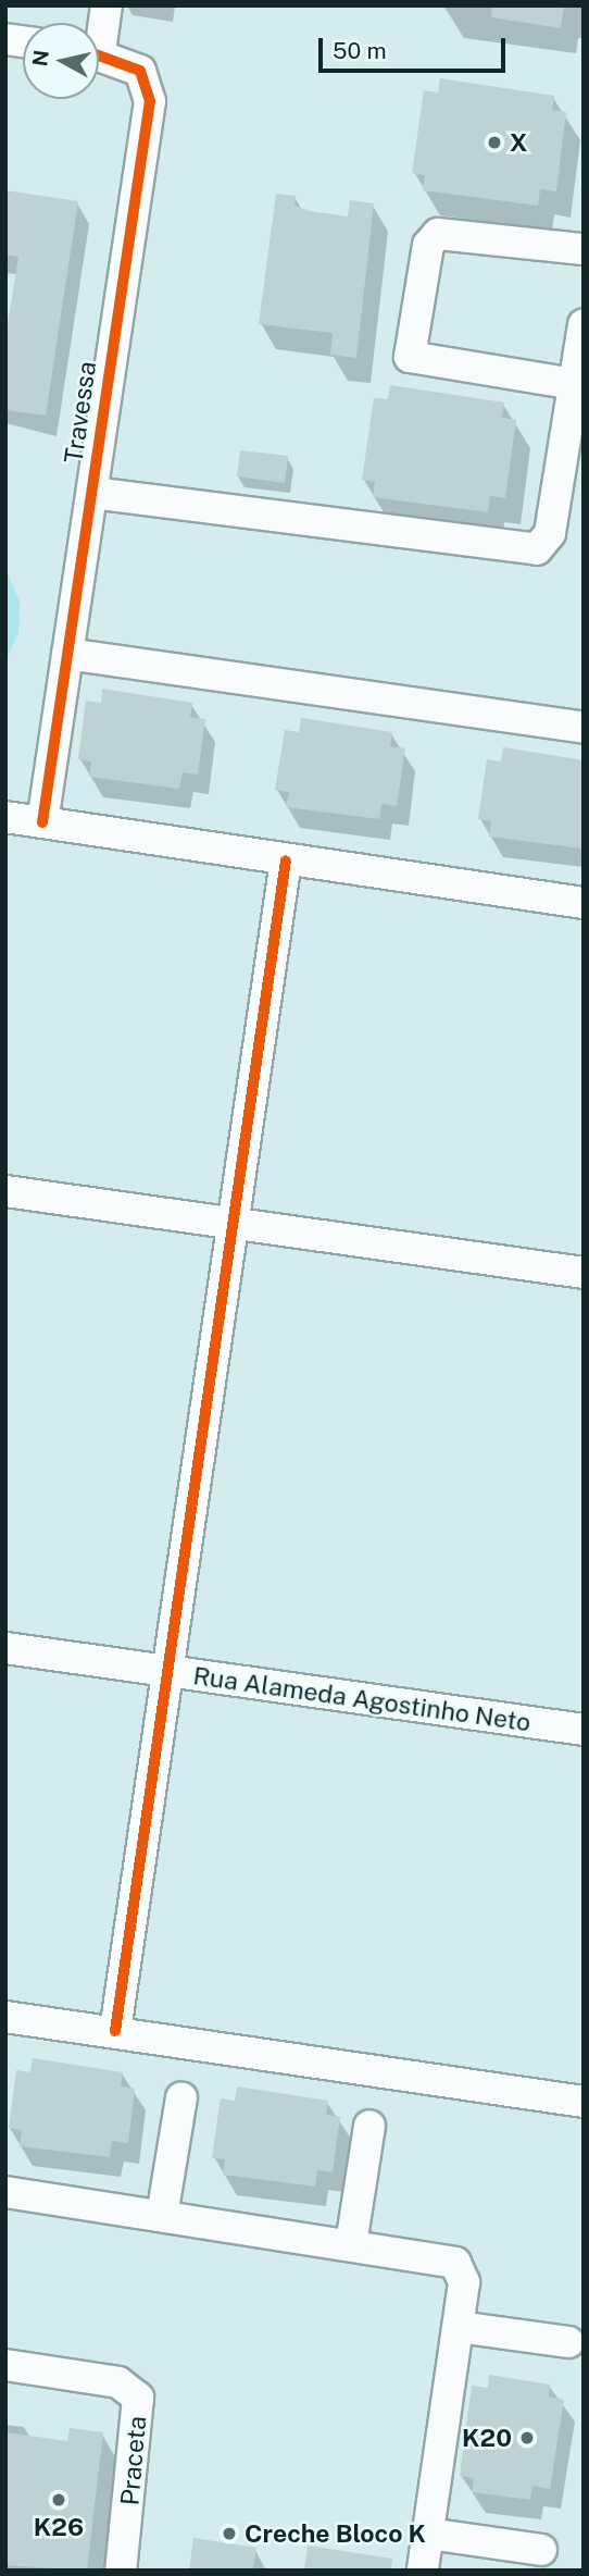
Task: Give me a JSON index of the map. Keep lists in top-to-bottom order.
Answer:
{
  "streets": {
    "street": ["Travessa", "Rua Alameda Agostinho Neto", "Praceta"]
  },
  "places": [
    "X",
    "K20",
    "K26",
    "Creche Bloco K"
  ],
  "scale_bar": "50 m",
  "north": "left"
}
